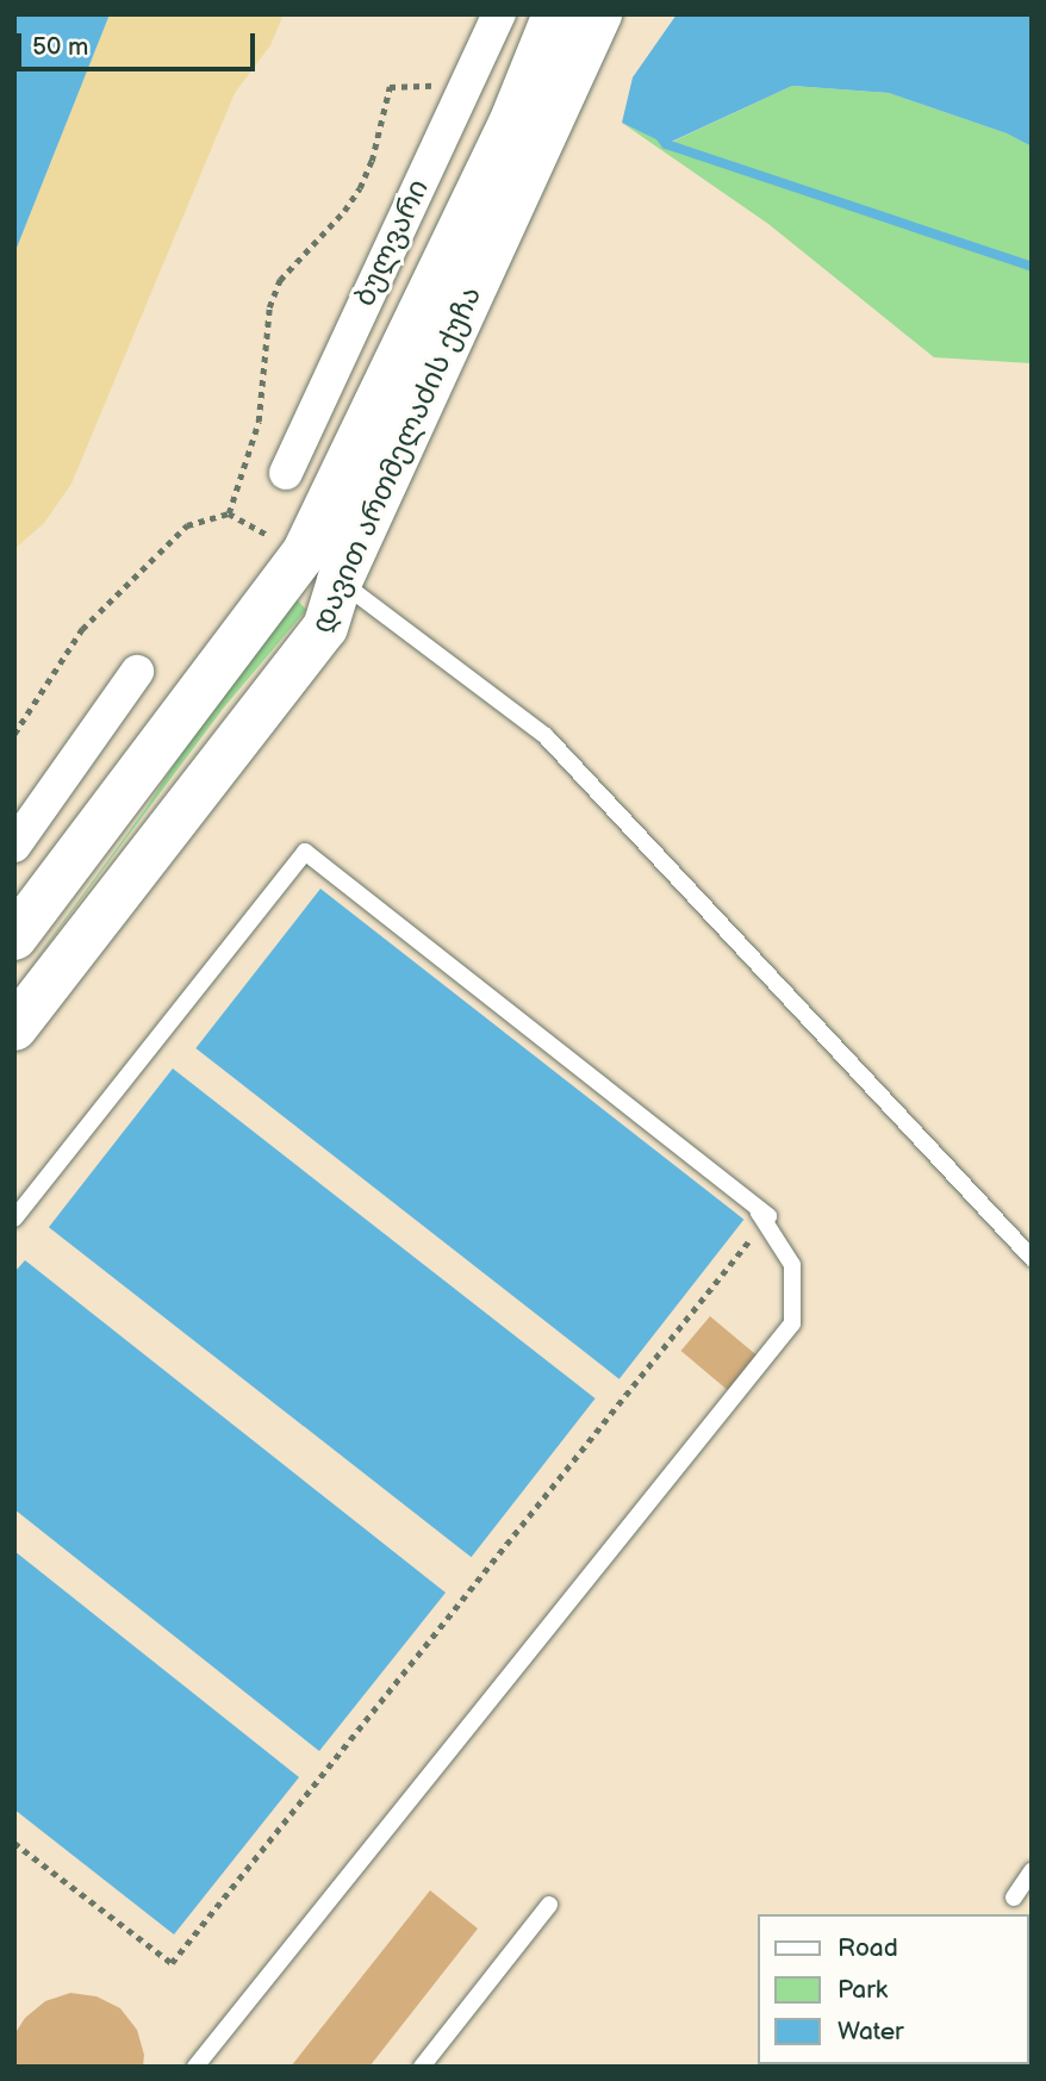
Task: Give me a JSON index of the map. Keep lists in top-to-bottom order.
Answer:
{
  "streets": {
    "street": ["ბულვარი", "დავით ართმელაძის ქუჩა"]
  },
  "legend": ["Road", "Park", "Water"],
  "scale_bar": "50 m"
}
